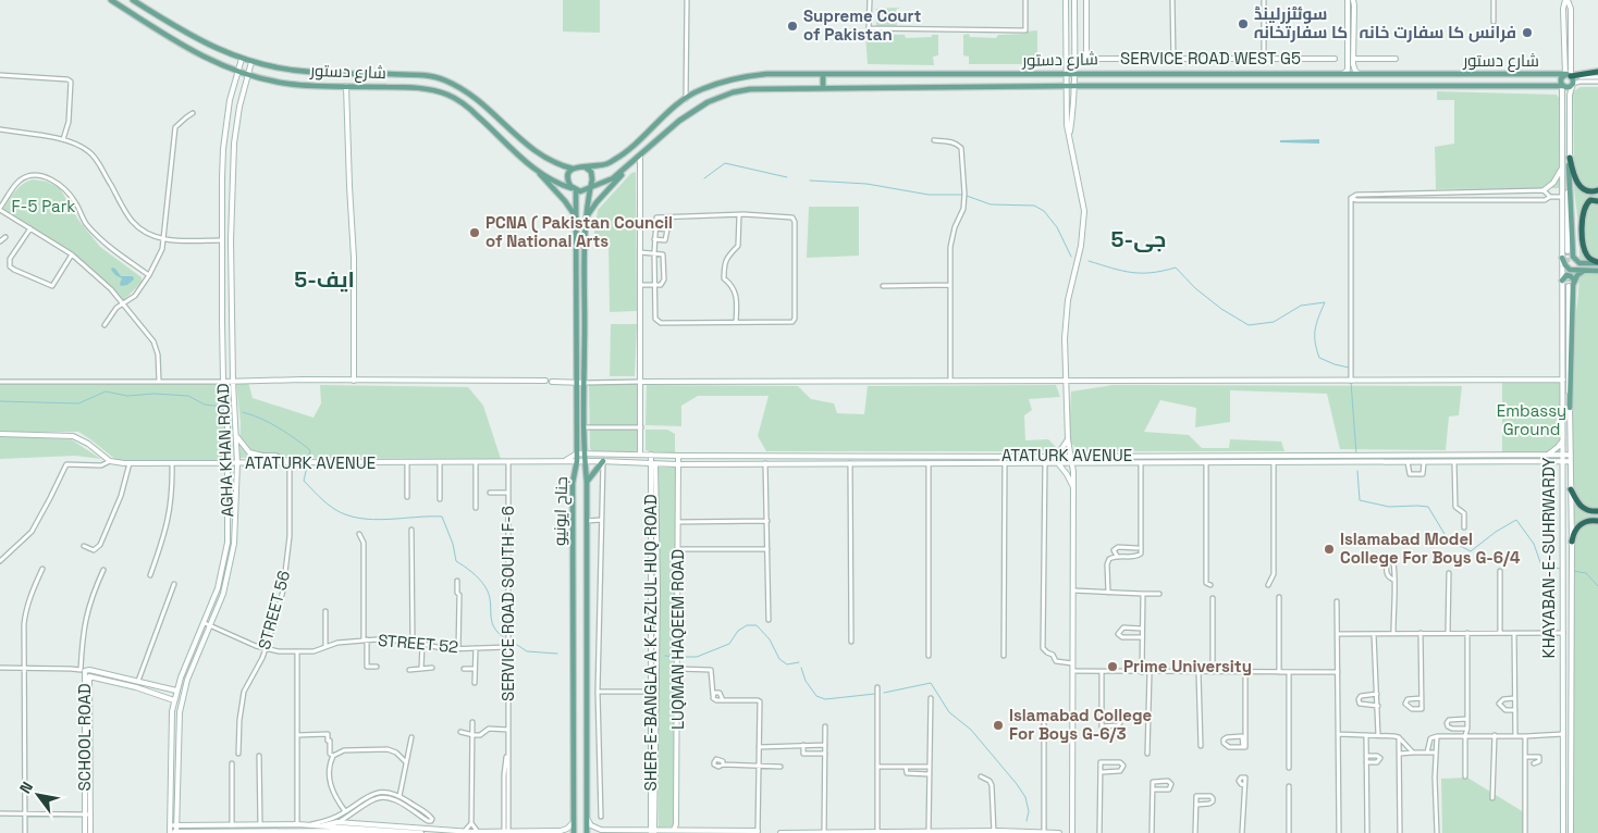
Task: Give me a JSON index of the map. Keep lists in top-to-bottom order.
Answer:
{
  "streets": {
    "main road": ["شارع دستور", "جناح ایونیو"],
    "street": [
      "SERVICE ROAD WEST G5",
      "AGHA KHAN ROAD",
      "ATATURK AVENUE",
      "KHAYABAN-E-SUHRWARDY",
      "SERVICE ROAD SOUTH F-6",
      "STREET 56",
      "LUQMAN HAQEEM ROAD",
      "SHER-E-BANGLA A K FAZLUL HUQ ROAD",
      "STREET 52",
      "SCHOOL ROAD"
    ]
  },
  "crossings": [
    ["شارع دستور", "AGHA KHAN ROAD"],
    ["شارع دستور", "جناح ایونیو"],
    ["شارع دستور", "KHAYABAN-E-SUHRWARDY"],
    ["AGHA KHAN ROAD", "ATATURK AVENUE"],
    ["AGHA KHAN ROAD", "STREET 52"],
    ["AGHA KHAN ROAD", "SCHOOL ROAD"],
    ["ATATURK AVENUE", "جناح ایونیو"],
    ["ATATURK AVENUE", "KHAYABAN-E-SUHRWARDY"],
    ["ATATURK AVENUE", "SERVICE ROAD SOUTH F-6"],
    ["ATATURK AVENUE", "STREET 56"],
    ["ATATURK AVENUE", "LUQMAN HAQEEM ROAD"],
    ["ATATURK AVENUE", "SHER-E-BANGLA A K FAZLUL HUQ ROAD"],
    ["SERVICE ROAD SOUTH F-6", "STREET 52"],
    ["STREET 56", "STREET 52"]
  ],
  "districts": ["جی-5", "ایف-5"],
  "parks": ["F-5 Park", "Embassy Ground"],
  "places": [
    "سوئٹزرلینڈ کا سفارتخانہ",
    "Supreme Court of Pakistan",
    "فرانس کا سفارت خانہ",
    "PCNA ( Pakistan Council of National Arts",
    "Islamabad Model College For Boys G-6/4",
    "Prime University",
    "Islamabad College For Boys G-6/3"
  ],
  "north": "top left"
}
